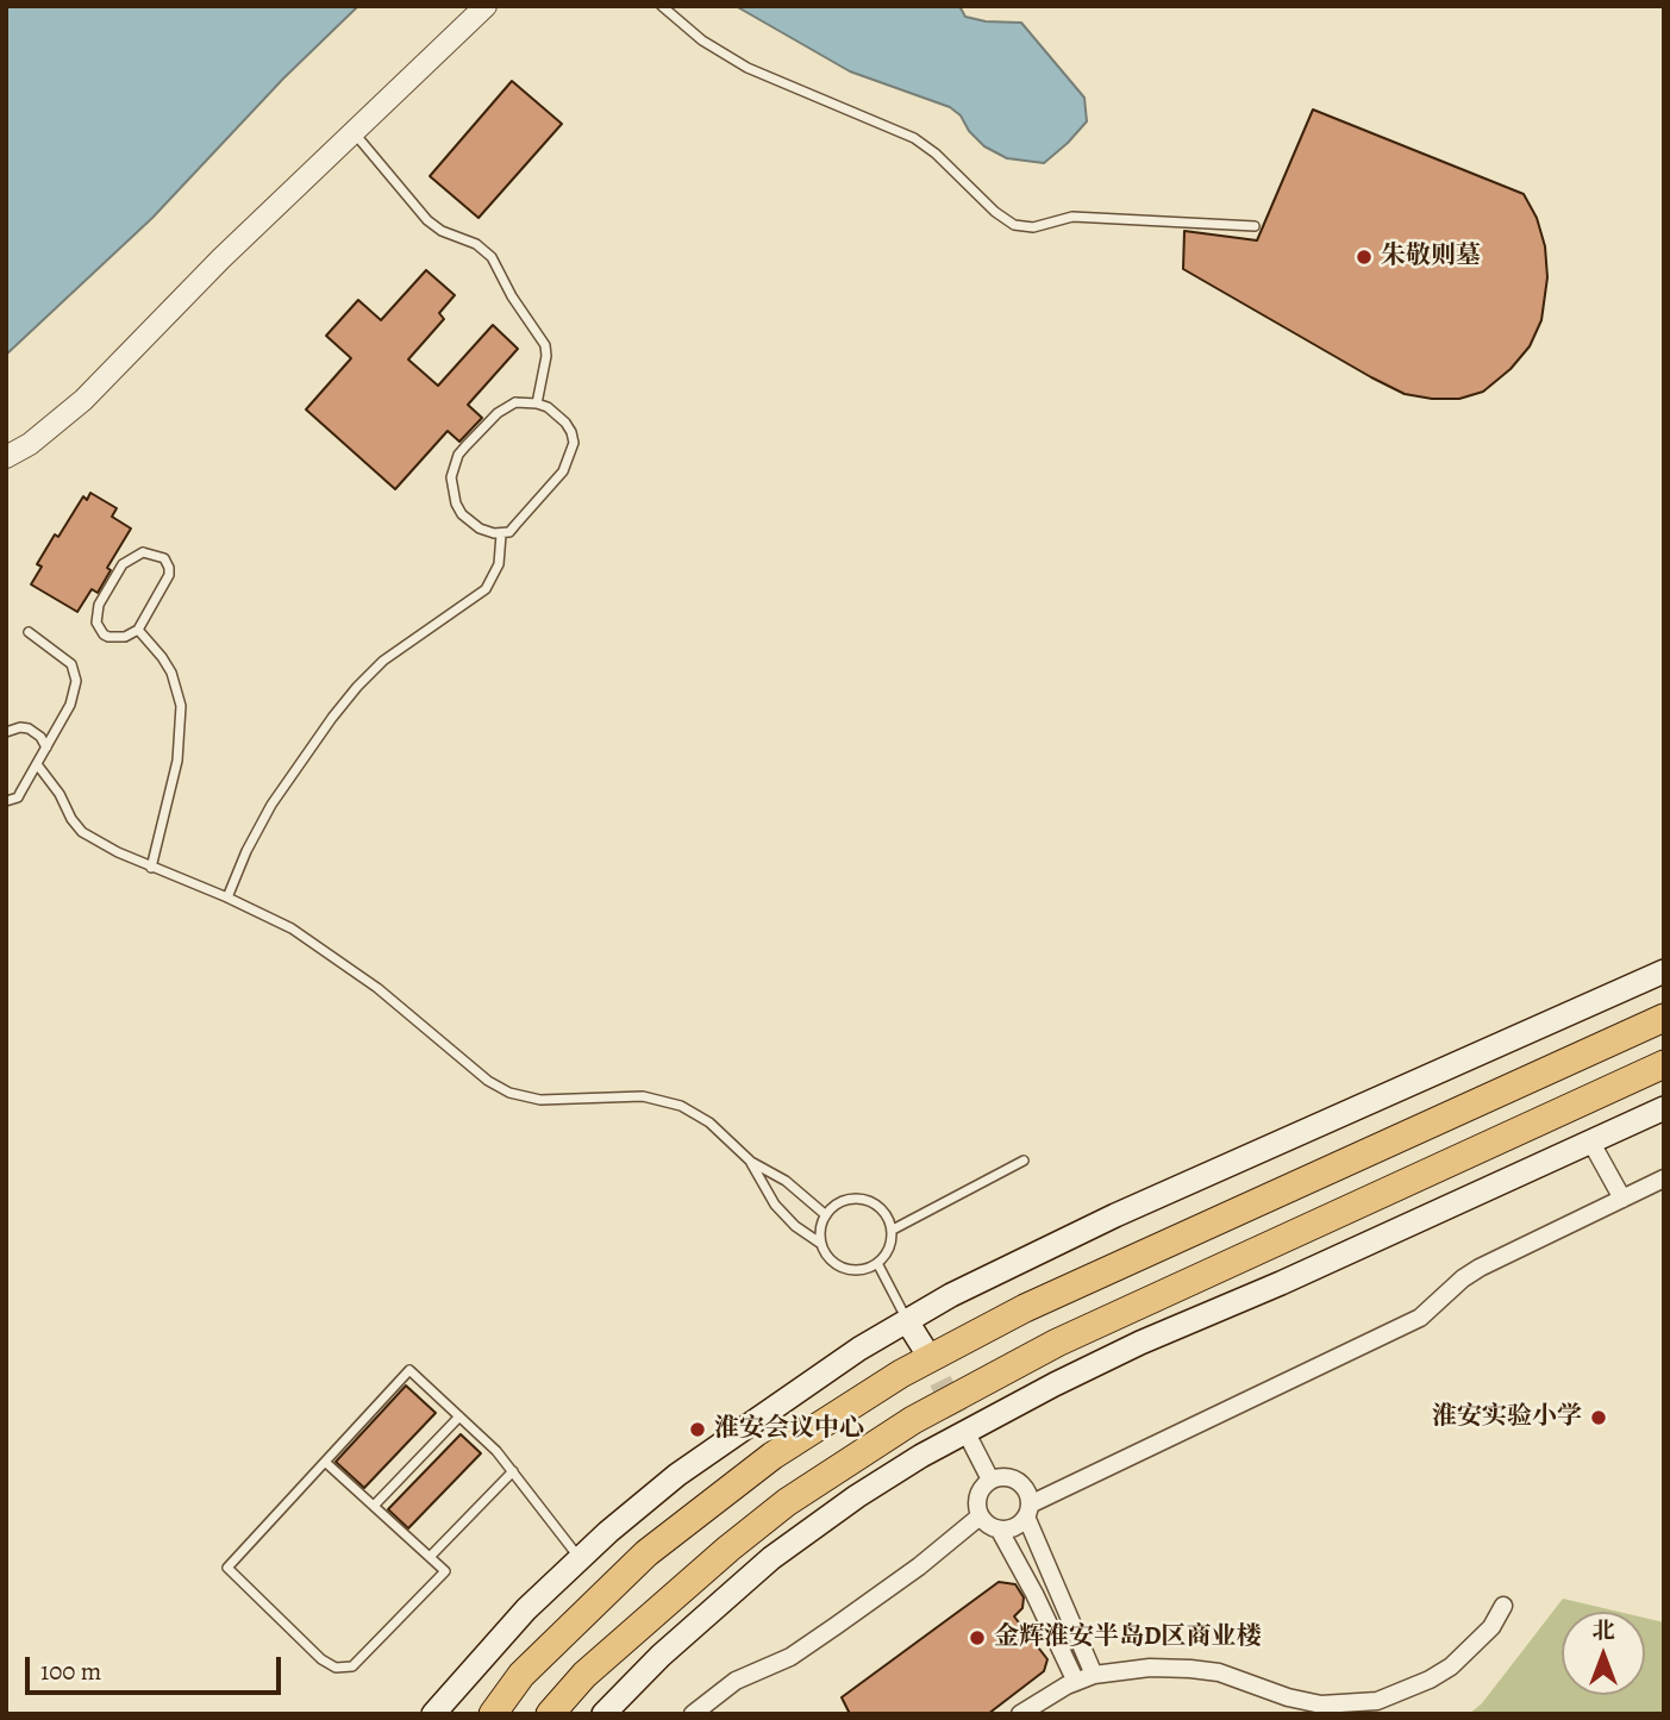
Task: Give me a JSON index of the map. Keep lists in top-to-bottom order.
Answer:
{
  "places": [
    "朱敬则墓",
    "淮安实验小学",
    "淮安会议中心",
    "金辉淮安半岛D区商业楼"
  ],
  "scale_bar": "100 m",
  "north": "top"
}
